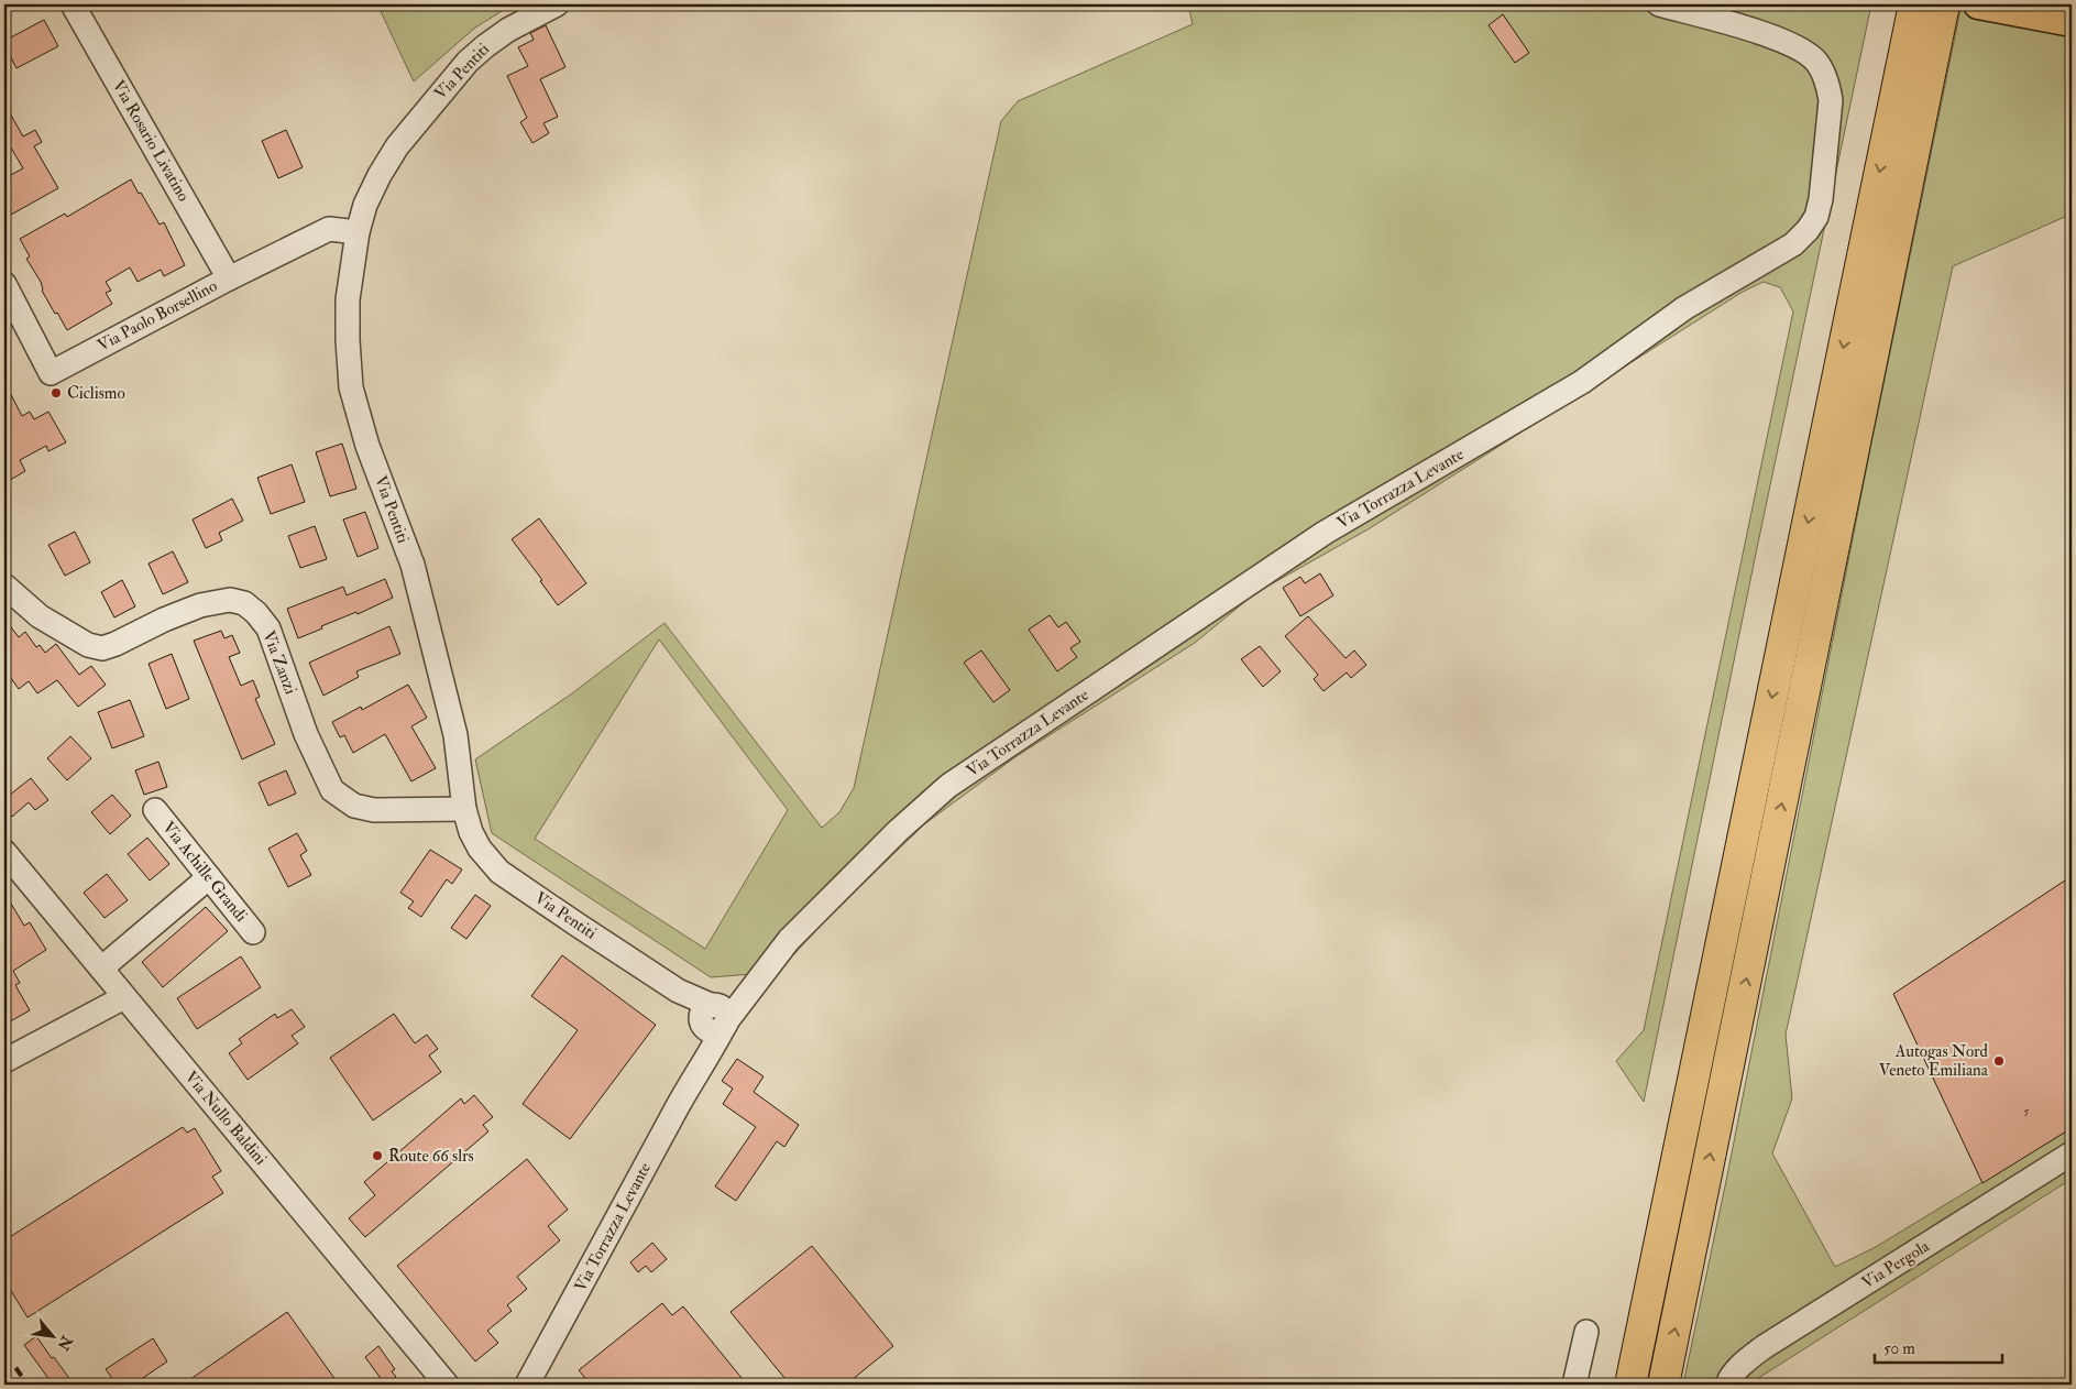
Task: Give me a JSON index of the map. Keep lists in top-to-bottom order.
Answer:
{
  "streets": {
    "street": [
      "Via Pentiti",
      "Via Rosario Livatino",
      "Via Paolo Borsellino",
      "Via Torrazza Levante",
      "Via Zanzi",
      "Via Achille Grandi",
      "Via Nullo Baldini",
      "Via Pergola"
    ]
  },
  "crossings": [
    ["Via Pentiti", "Via Paolo Borsellino"],
    ["Via Pentiti", "Via Torrazza Levante"],
    ["Via Pentiti", "Via Zanzi"],
    ["Via Rosario Livatino", "Via Paolo Borsellino"]
  ],
  "places": ["Ciclismo", "Autogas Nord Veneto Emiliana", "Route 66 slrs"],
  "house_numbers": ["5"],
  "scale_bar": "50 m",
  "north": "bottom right"
}
